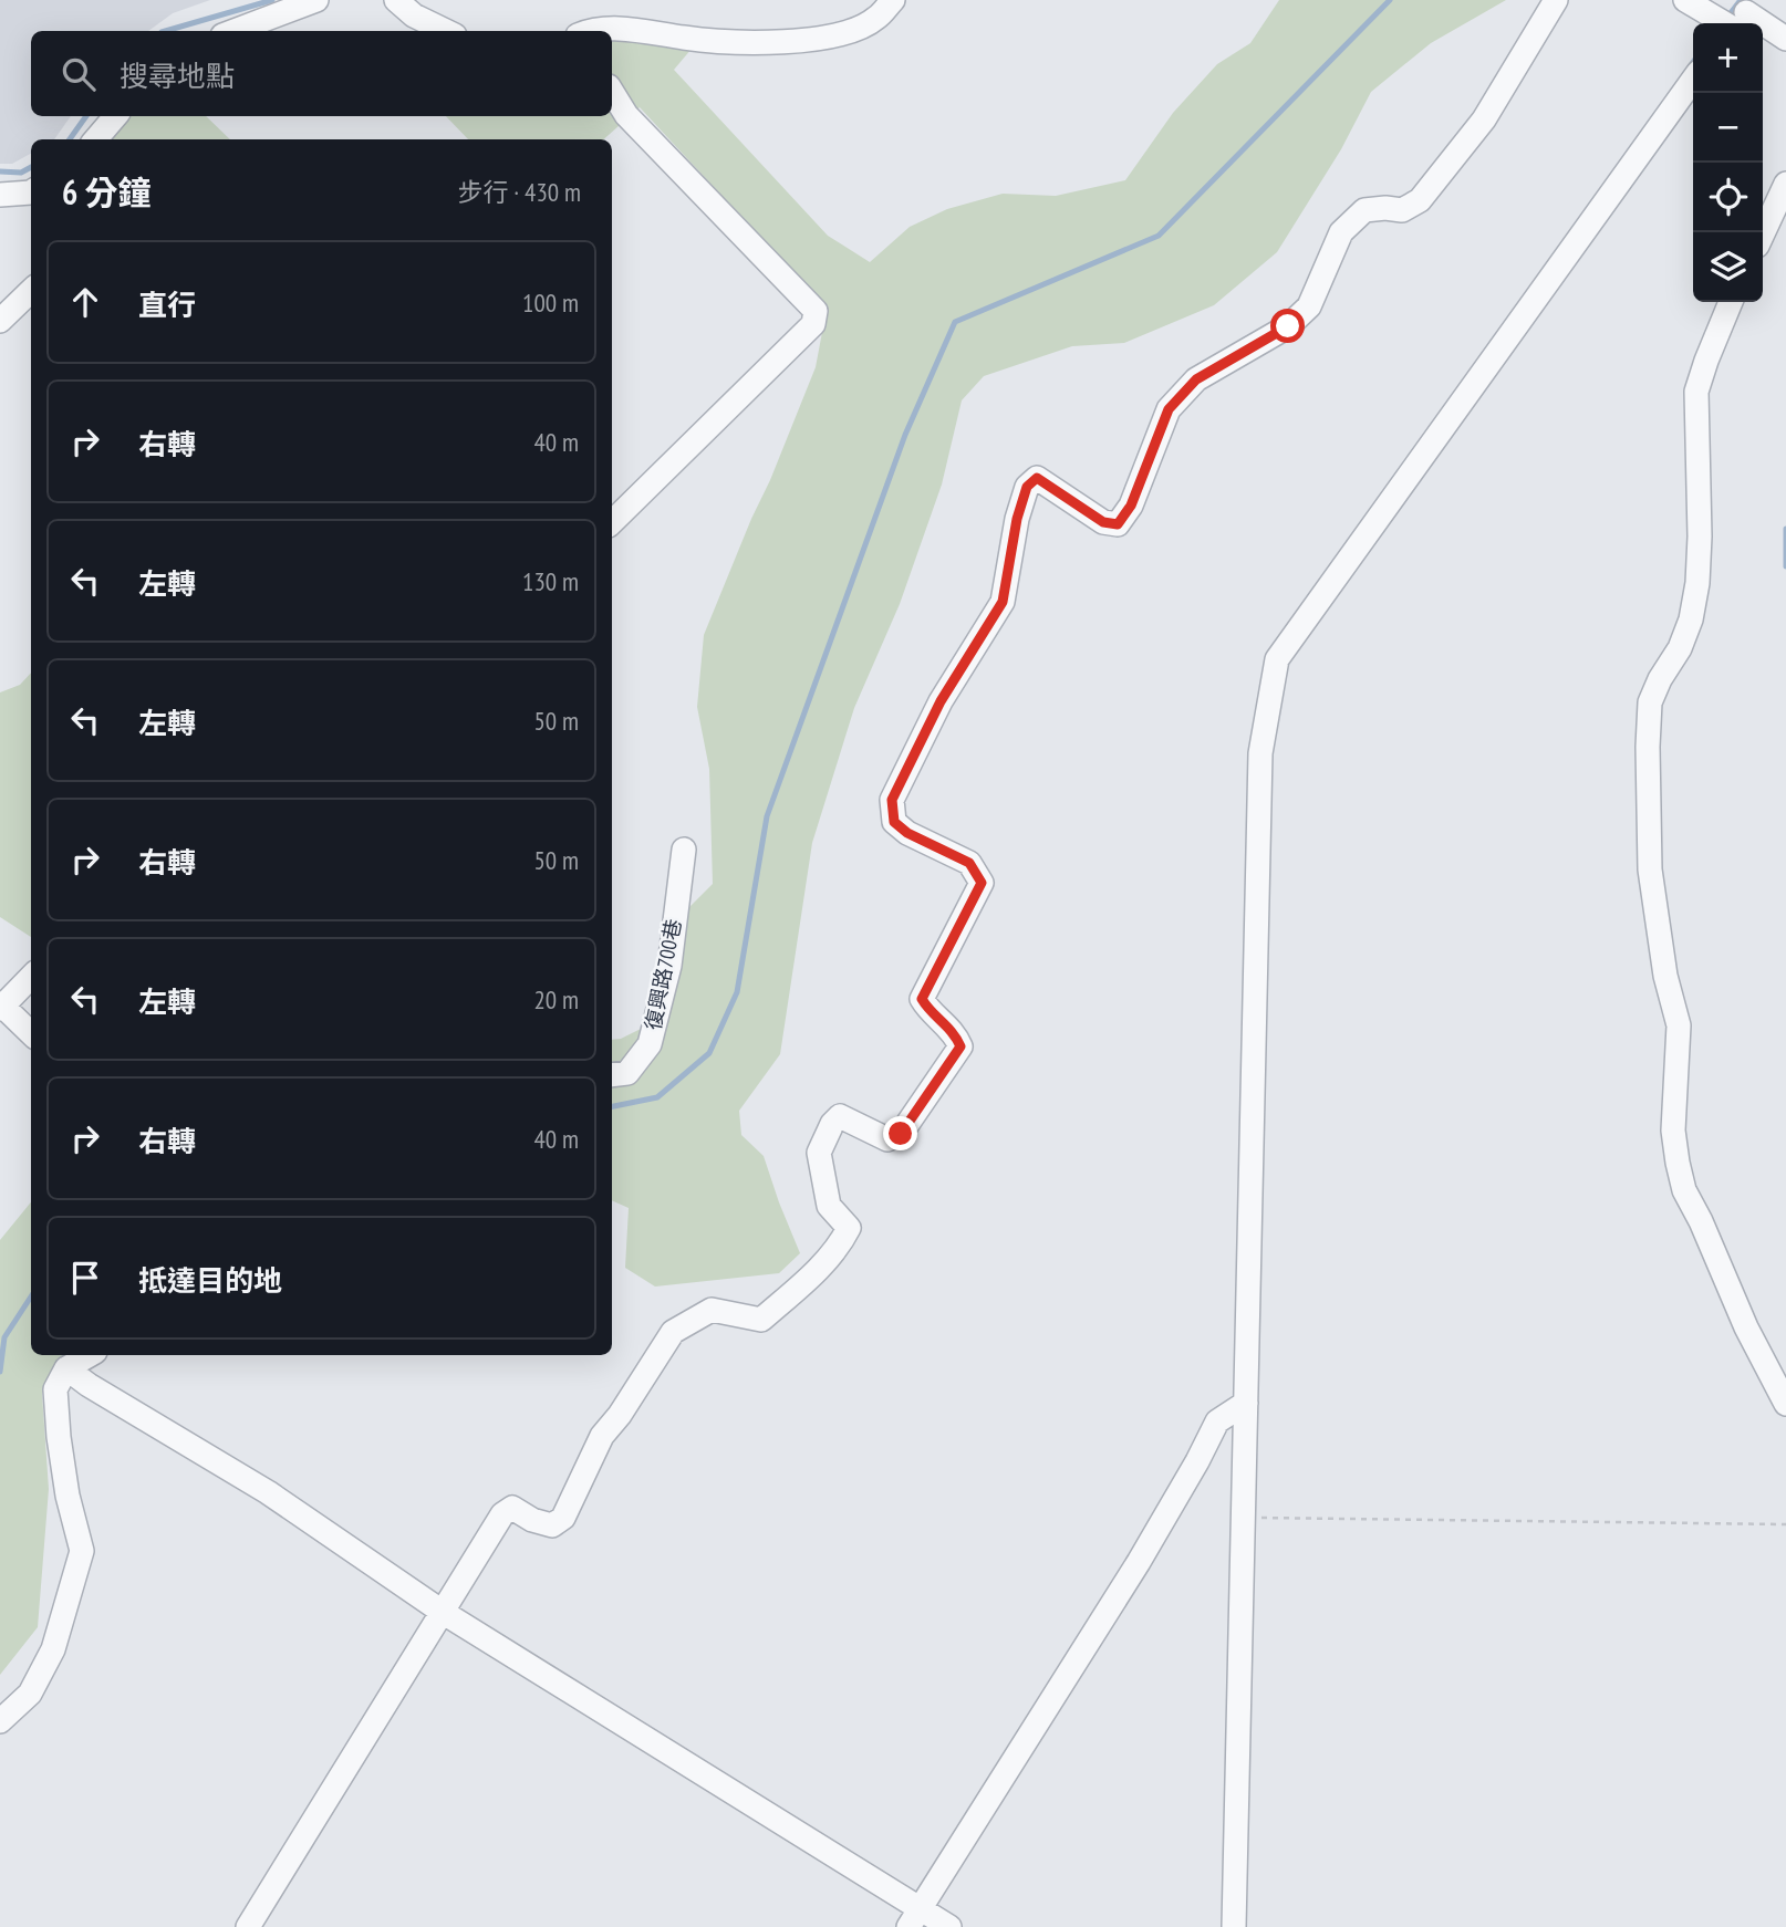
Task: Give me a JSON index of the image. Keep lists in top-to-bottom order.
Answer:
{
  "streets": {
    "lane": ["復興路700巷"]
  },
  "page": {
    "map_buttons": ["+", "−"],
    "search": "搜尋地點",
    "heading": ["6 分鐘", "步行 · 430 m"],
    "list": [
      ["直行", "100 m"],
      ["右轉", "40 m"],
      ["左轉", "130 m"],
      ["左轉", "50 m"],
      ["右轉", "50 m"],
      ["左轉", "20 m"],
      ["右轉", "40 m"],
      "抵達目的地"
    ]
  }
}
